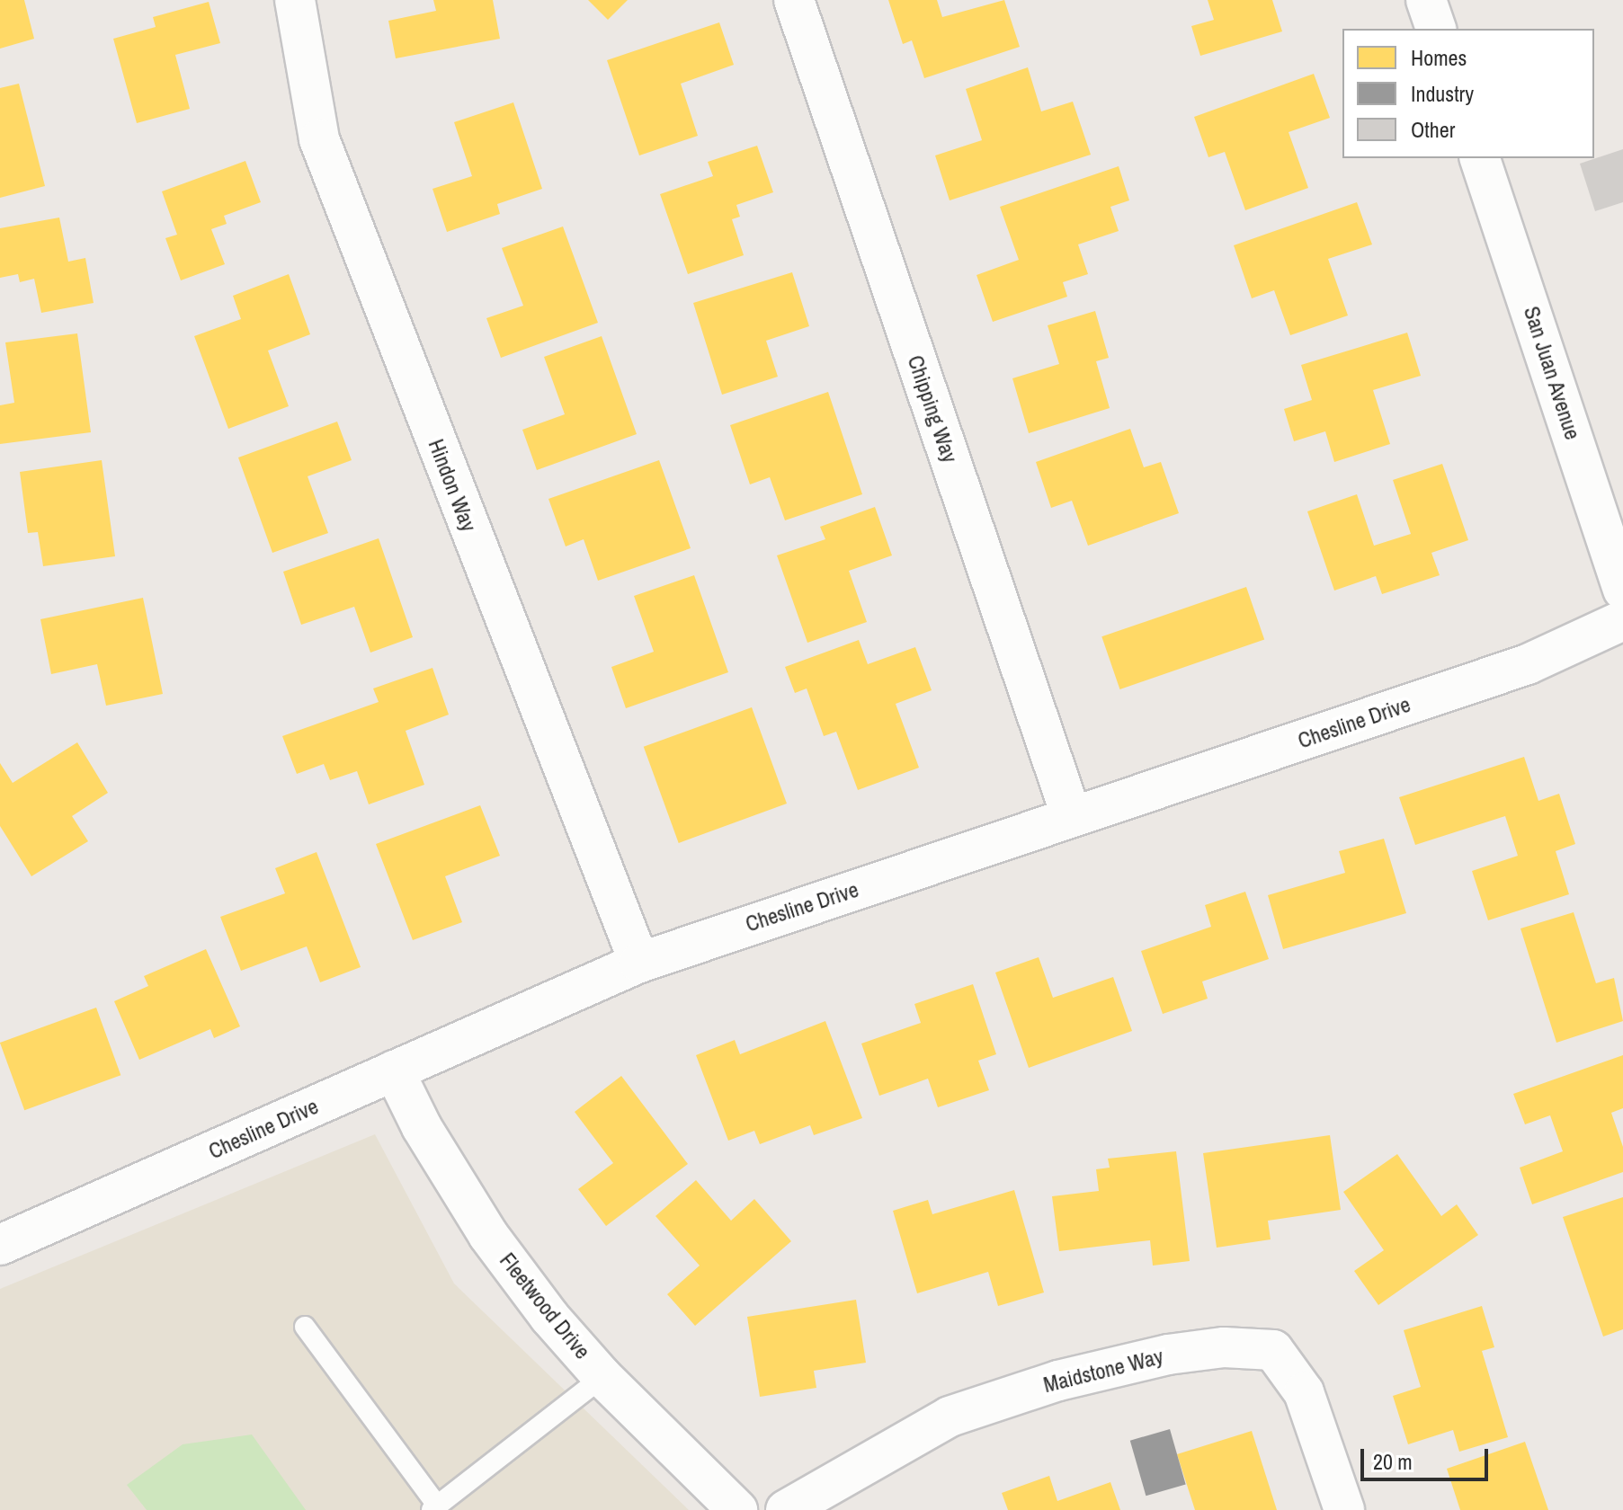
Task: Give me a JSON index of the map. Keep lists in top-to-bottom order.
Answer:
{
  "streets": {
    "street": [
      "San Juan Avenue",
      "Chipping Way",
      "Hindon Way",
      "Chesline Drive",
      "Fleetwood Drive",
      "Maidstone Way"
    ]
  },
  "crossings": [
    ["Chipping Way", "Chesline Drive"],
    ["Hindon Way", "Chesline Drive"],
    ["Chesline Drive", "Fleetwood Drive"]
  ],
  "legend": ["Homes", "Industry", "Other"],
  "scale_bar": "20 m"
}
